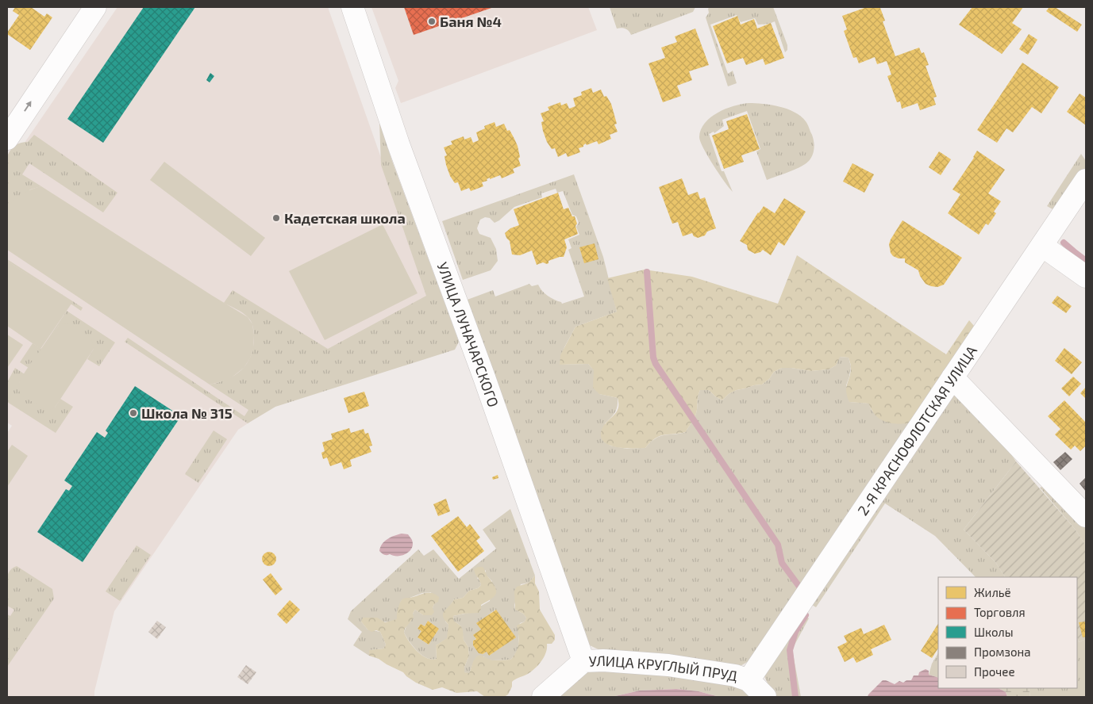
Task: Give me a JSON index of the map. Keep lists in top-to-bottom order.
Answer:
{
  "streets": {
    "street": ["УЛИЦА ЛУНАЧАРСКОГО", "2-Я КРАСНОФЛОТСКАЯ УЛИЦА", "УЛИЦА КРУГЛЫЙ ПРУД"]
  },
  "crossings": [
    ["УЛИЦА ЛУНАЧАРСКОГО", "УЛИЦА КРУГЛЫЙ ПРУД"],
    ["2-Я КРАСНОФЛОТСКАЯ УЛИЦА", "УЛИЦА КРУГЛЫЙ ПРУД"]
  ],
  "places": ["Баня №4", "Кадетская школа", "Школа № 315"],
  "legend": [
    "Жильё",
    "Торговля",
    "Школы",
    "Промзона",
    "Прочее"
  ]
}
